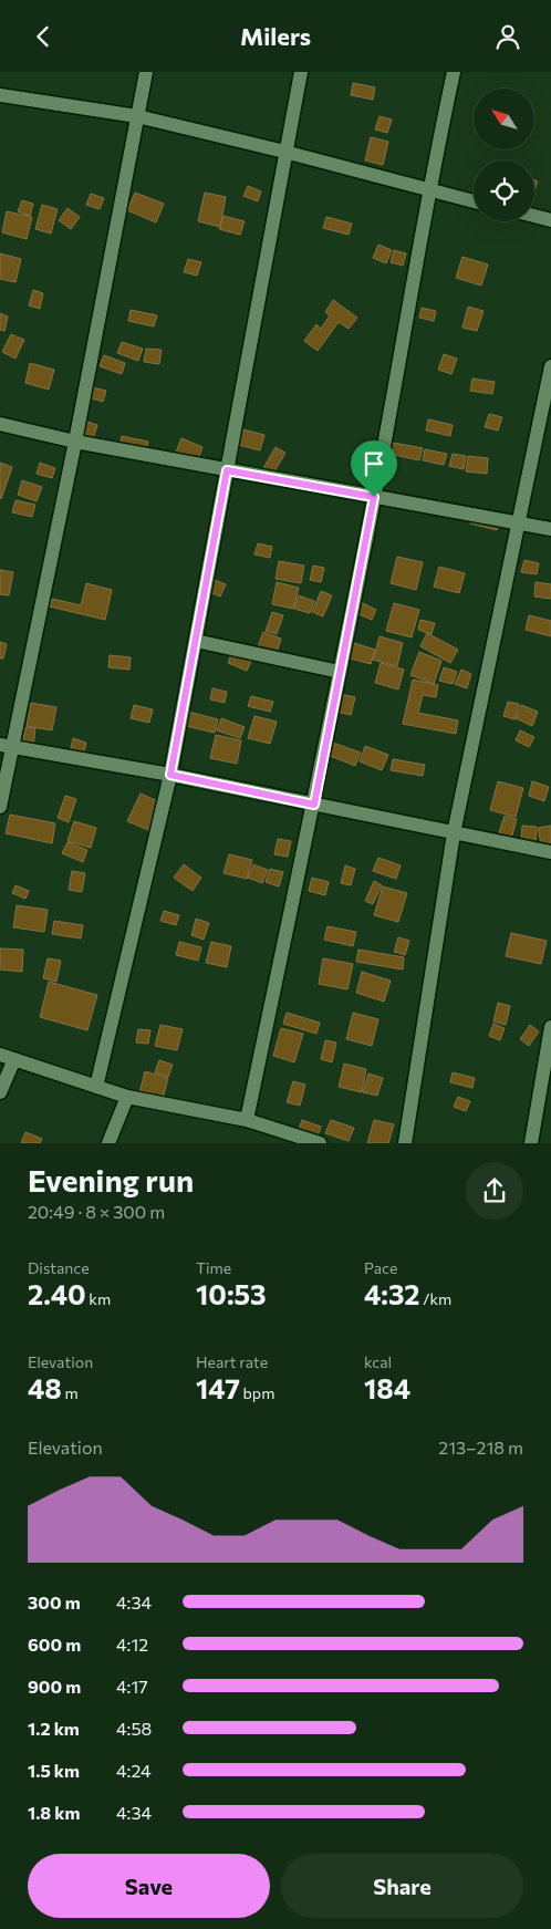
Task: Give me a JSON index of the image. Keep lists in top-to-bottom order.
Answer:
{
  "north": "top left",
  "page": {
    "header": "Milers",
    "heading": ["Evening run", "20:49 · 8 × 300 m"],
    "stats": [
      ["Distance", "2.40 km"],
      ["Time", "10:53"],
      ["Pace", "4:32 /km"],
      ["Elevation", "48 m"],
      ["Heart rate", "147 bpm"],
      ["kcal", "184"]
    ],
    "chart": ["Elevation", "213–218 m"],
    "list": [
      {
        "name": "300 m",
        "note": "4:34"
      },
      {
        "name": "600 m",
        "note": "4:12"
      },
      {
        "name": "900 m",
        "note": "4:17"
      },
      {
        "name": "1.2 km",
        "note": "4:58"
      },
      {
        "name": "1.5 km",
        "note": "4:24"
      },
      {
        "name": "1.8 km",
        "note": "4:34"
      }
    ],
    "buttons": ["Save", "Share"]
  }
}
